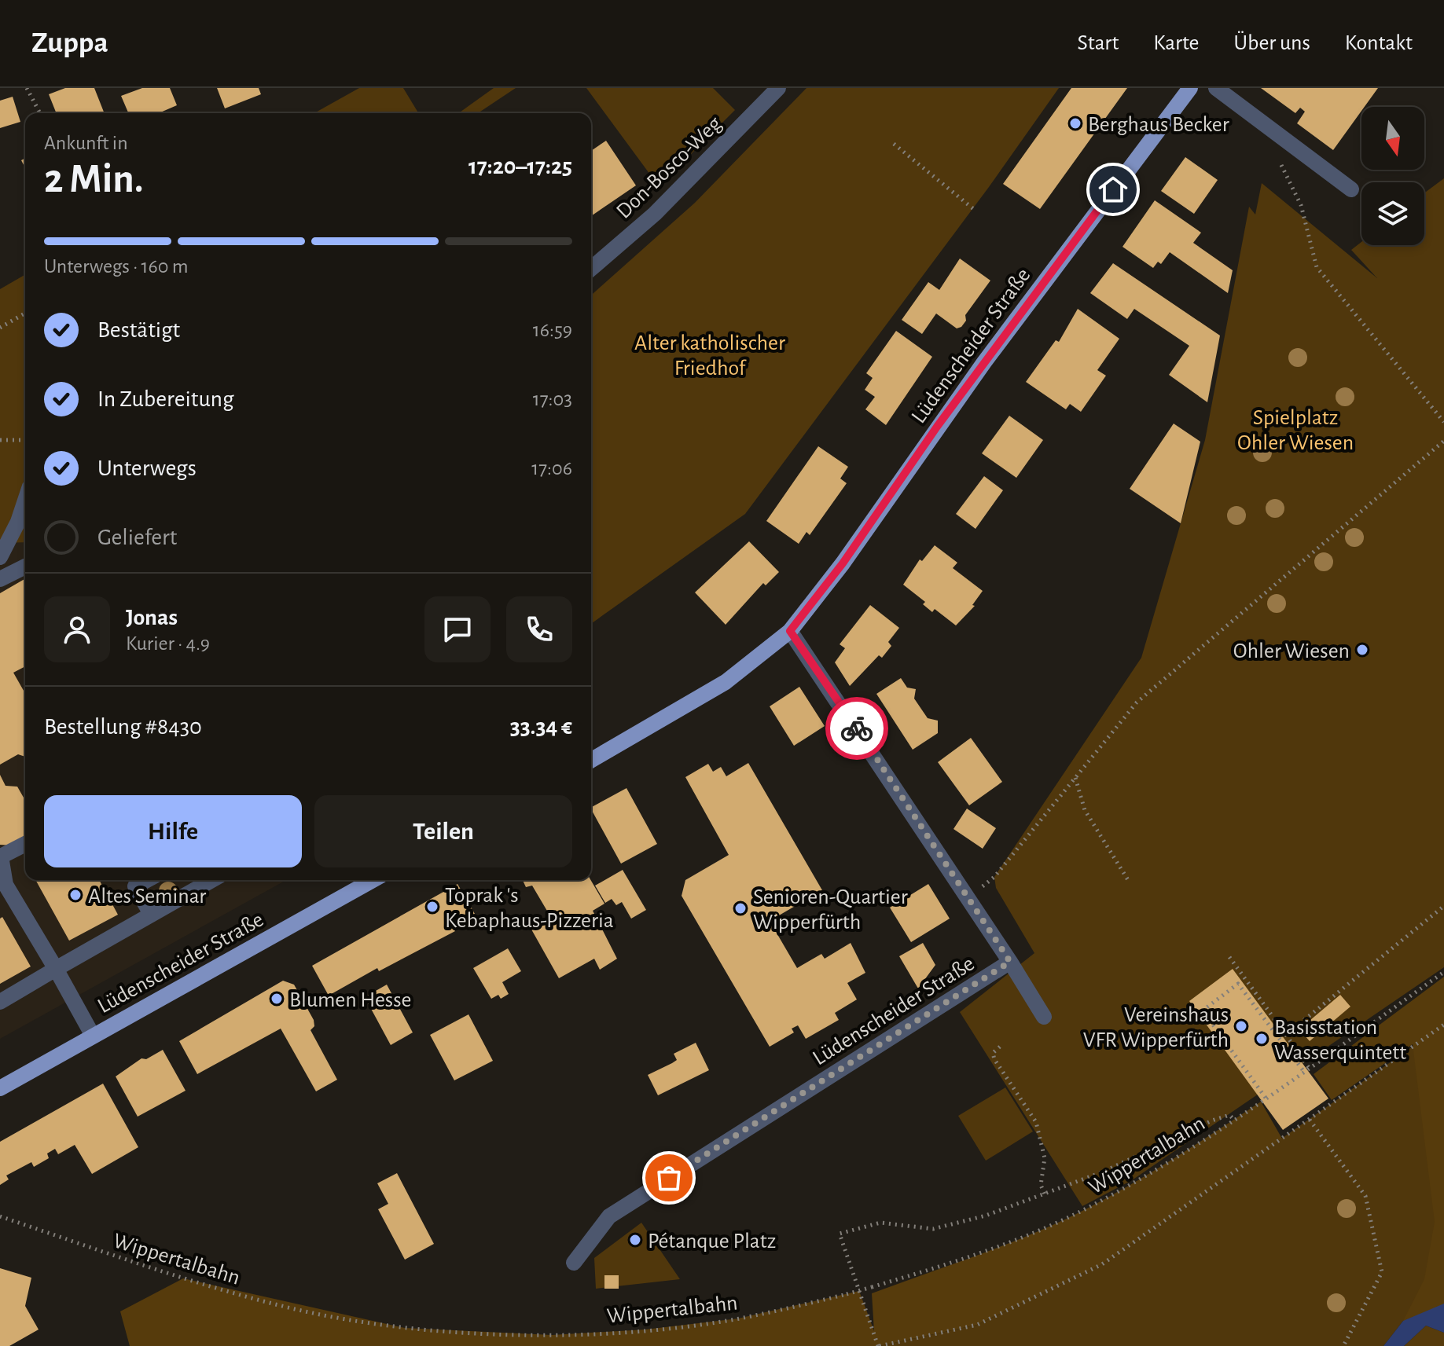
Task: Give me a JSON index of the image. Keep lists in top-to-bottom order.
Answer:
{
  "streets": {
    "main road": ["Lüdenscheider Straße"],
    "lane": ["Don-Bosco-Weg"],
    "path": ["Wippertalbahn"]
  },
  "parks": ["Alter katholischer Friedhof", "Spielplatz Ohler Wiesen"],
  "places": [
    "Berghaus Becker",
    "Ohler Wiesen",
    "Altes Seminar",
    "Toprak 's Kebaphaus-Pizzeria",
    "Senioren-Quartier Wipperfürth",
    "Blumen Hesse",
    "Vereinshaus VFR Wipperfürth",
    "Basisstation Wasserquintett",
    "Pétanque Platz"
  ],
  "north": "bottom",
  "page": {
    "header": "Zuppa",
    "nav": [
      "Start",
      "Karte",
      "Über uns",
      "Kontakt"
    ],
    "heading": ["2 Min.", "Ankunft in", "17:20–17:25"],
    "panel": [
      "Jonas",
      "Kurier · 4.9",
      "Bestellung #8430",
      "33.34 €"
    ],
    "bar": "Unterwegs · 160 m",
    "list": [
      ["Bestätigt", "16:59"],
      ["In Zubereitung", "17:03"],
      ["Unterwegs", "17:06"],
      "Geliefert"
    ],
    "buttons": ["Hilfe", "Teilen"]
  }
}
